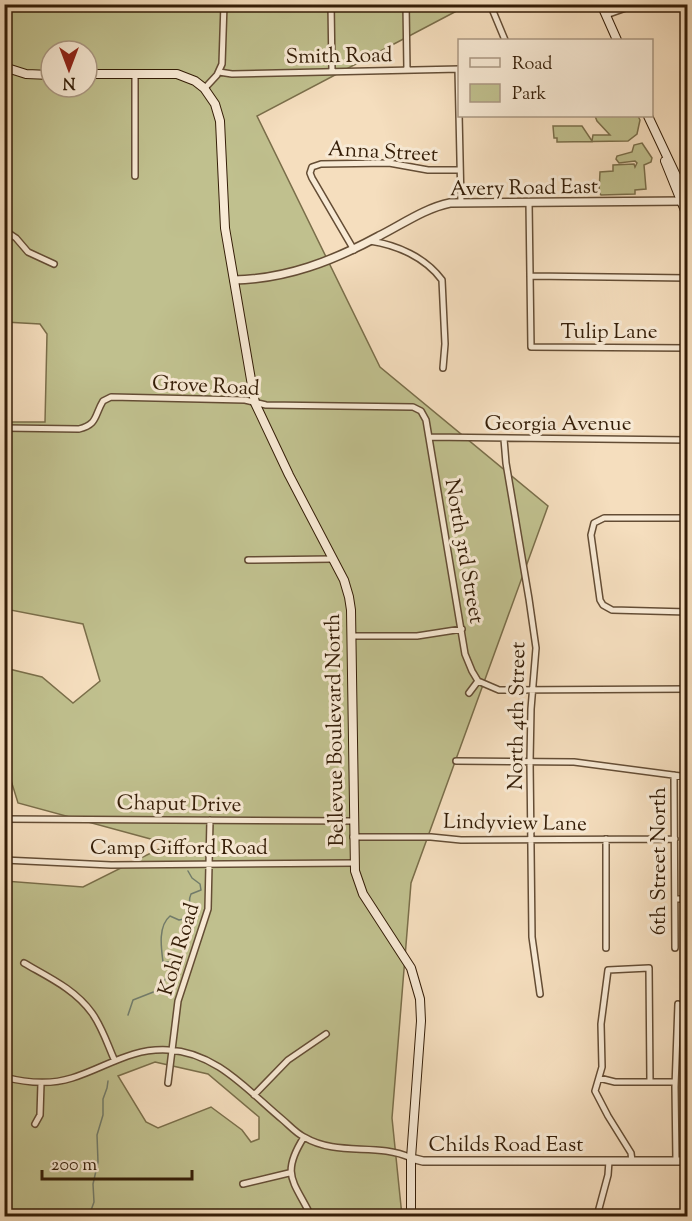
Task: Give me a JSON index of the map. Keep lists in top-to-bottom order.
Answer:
{
  "streets": {
    "main road": ["Bellevue Boulevard North"],
    "street": [
      "Smith Road",
      "Anna Street",
      "Avery Road East",
      "Tulip Lane",
      "Grove Road",
      "Georgia Avenue",
      "North 3rd Street",
      "North 4th Street",
      "Chaput Drive",
      "Lindyview Lane",
      "Camp Gifford Road",
      "6th Street North",
      "Kohl Road",
      "Childs Road East"
    ]
  },
  "crossings": [
    ["Anna Street", "Avery Road East"],
    ["Avery Road East", "Bellevue Boulevard North"],
    ["Grove Road", "North 3rd Street"],
    ["Grove Road", "Bellevue Boulevard North"],
    ["Georgia Avenue", "North 3rd Street"],
    ["Georgia Avenue", "North 4th Street"],
    ["North 4th Street", "Lindyview Lane"],
    ["Bellevue Boulevard North", "Chaput Drive"],
    ["Bellevue Boulevard North", "Lindyview Lane"],
    ["Bellevue Boulevard North", "Camp Gifford Road"],
    ["Bellevue Boulevard North", "Childs Road East"],
    ["Chaput Drive", "Kohl Road"],
    ["Lindyview Lane", "6th Street North"],
    ["Camp Gifford Road", "Kohl Road"],
    ["Kohl Road", "Childs Road East"]
  ],
  "legend": ["Road", "Park"],
  "scale_bar": "200 m",
  "north": "bottom"
}
